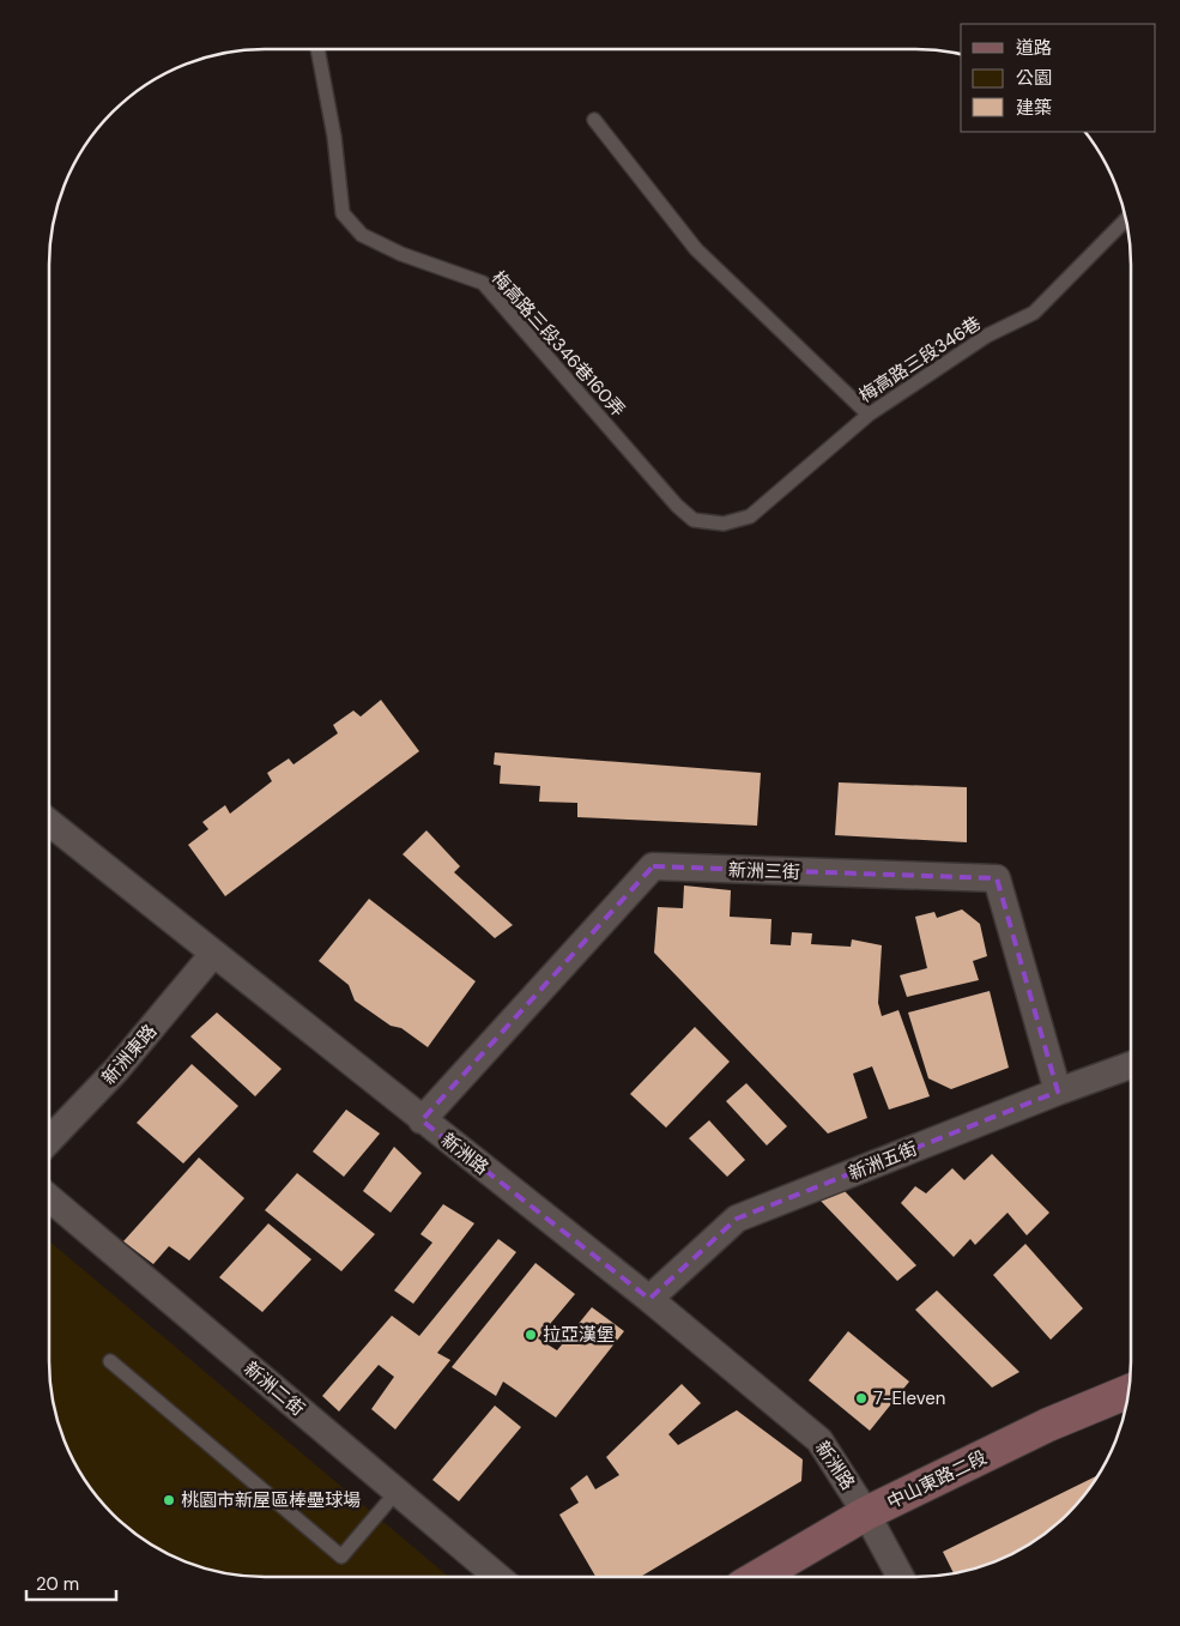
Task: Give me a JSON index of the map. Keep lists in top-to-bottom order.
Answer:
{
  "streets": {
    "main road": ["中山東路二段"],
    "street": [
      "新洲三街",
      "新洲東路",
      "新洲路",
      "新洲五街",
      "新洲二街"
    ],
    "lane": ["梅高路三段346巷160弄", "梅高路三段346巷"]
  },
  "crossings": [
    ["梅高路三段346巷160弄", "梅高路三段346巷"],
    ["新洲三街", "新洲路"],
    ["新洲三街", "新洲五街"],
    ["新洲東路", "新洲路"],
    ["新洲路", "新洲五街"],
    ["新洲路", "中山東路二段"]
  ],
  "places": ["拉亞漢堡", "7-Eleven", "桃園市新屋區棒壘球場"],
  "legend": ["道路", "公園", "建築"],
  "scale_bar": "20 m"
}
